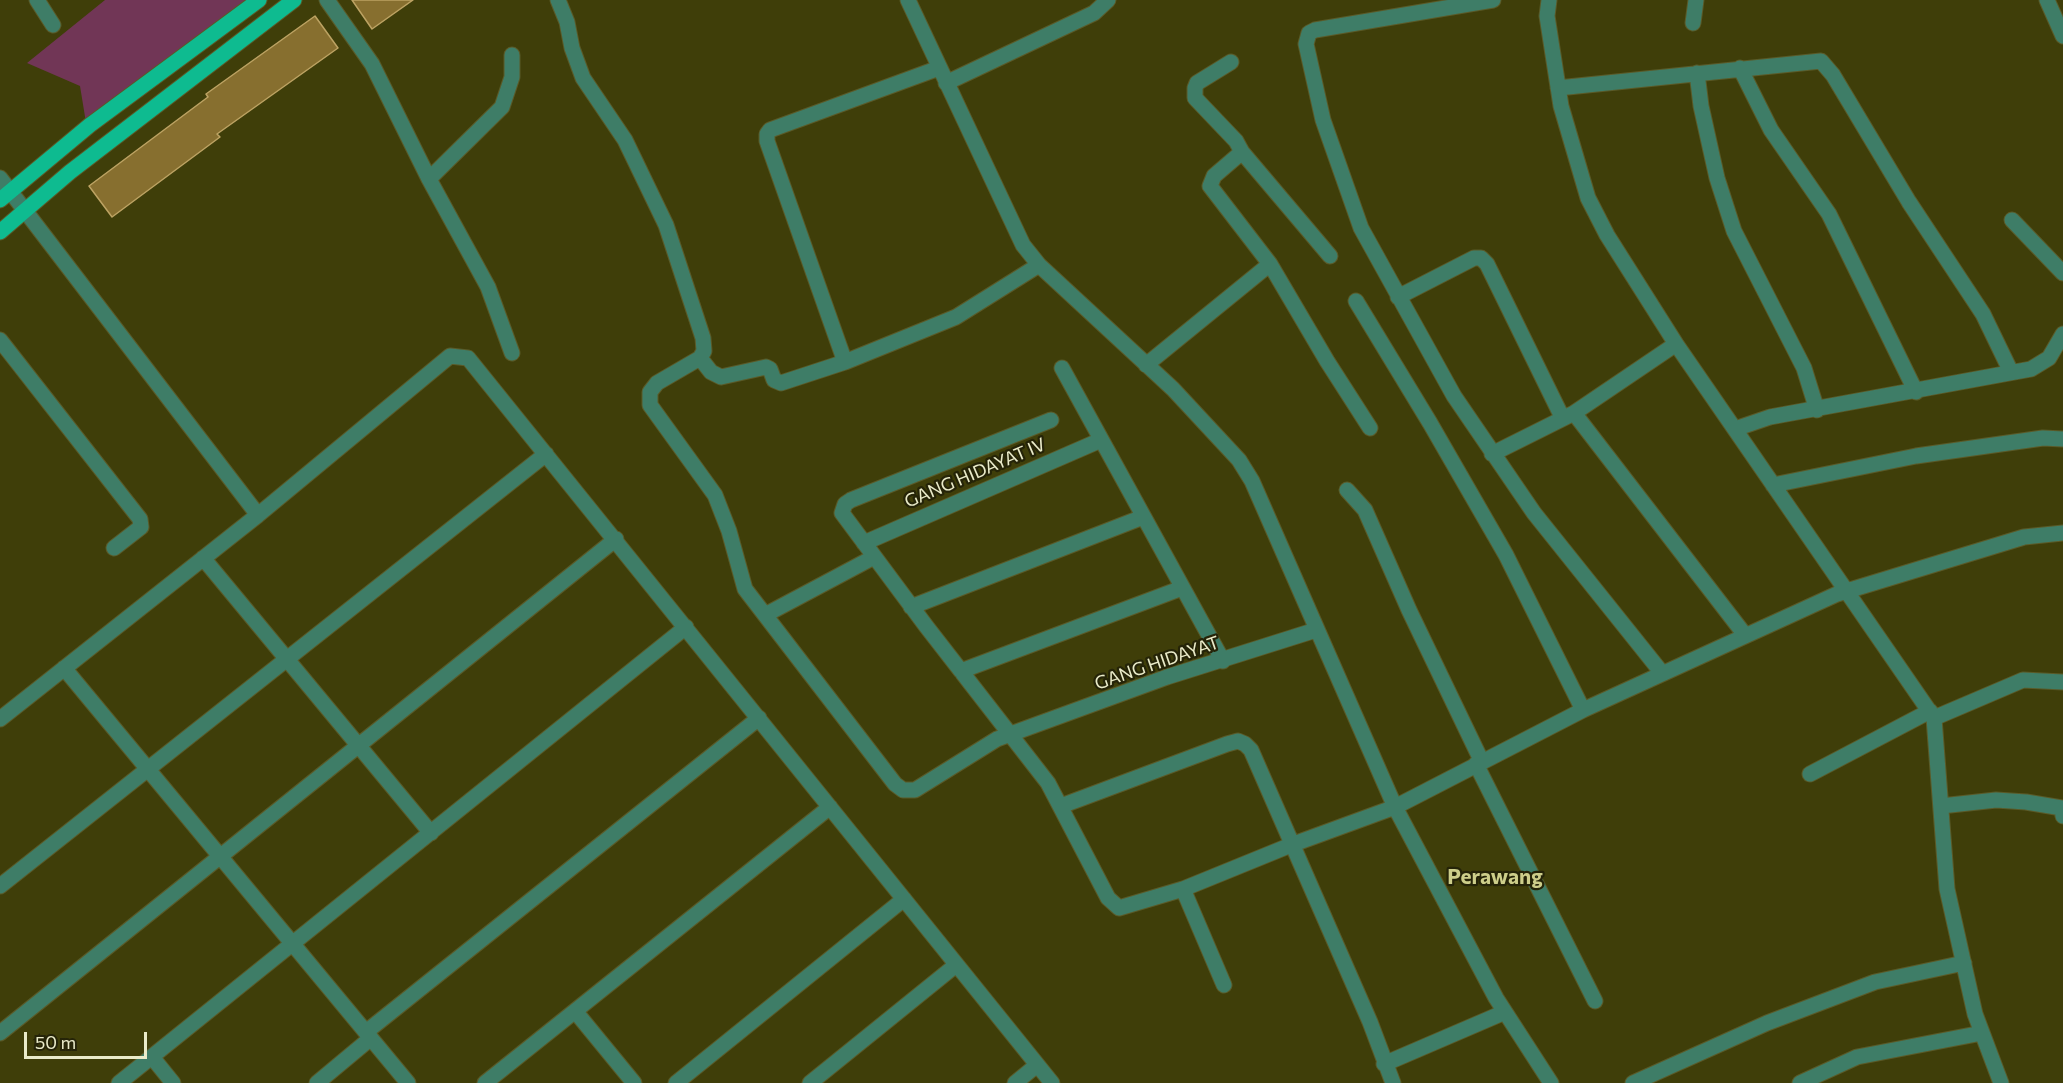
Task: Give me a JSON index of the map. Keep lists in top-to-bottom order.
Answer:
{
  "streets": {
    "street": ["GANG HIDAYAT IV", "GANG HIDAYAT"]
  },
  "districts": ["Perawang"],
  "scale_bar": "50 m"
}
